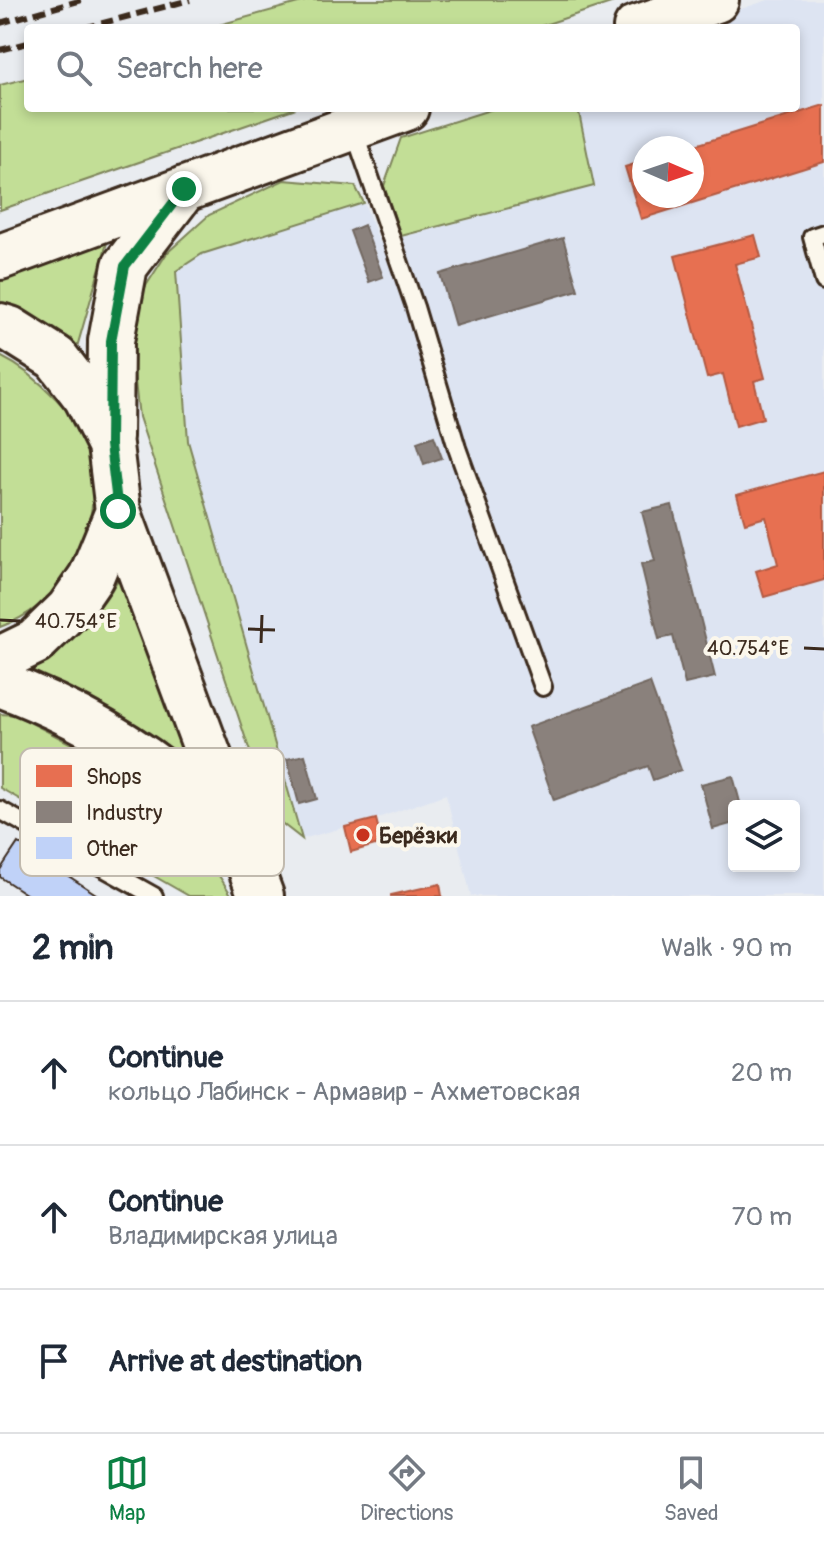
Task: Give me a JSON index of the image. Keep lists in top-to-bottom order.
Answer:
{
  "places": ["Берёзки"],
  "legend": ["Shops", "Industry", "Other"],
  "north": "right",
  "page": {
    "search": "Search here",
    "heading": ["2 min", "Walk · 90 m"],
    "list": [
      ["Continue", "кольцо Лабинск - Армавир - Ахметовская", "20 m"],
      ["Continue", "Владимирская улица", "70 m"],
      "Arrive at destination"
    ],
    "nav": ["Map", "Directions", "Saved"]
  },
  "coordinates": ["40.754°E"]
}
